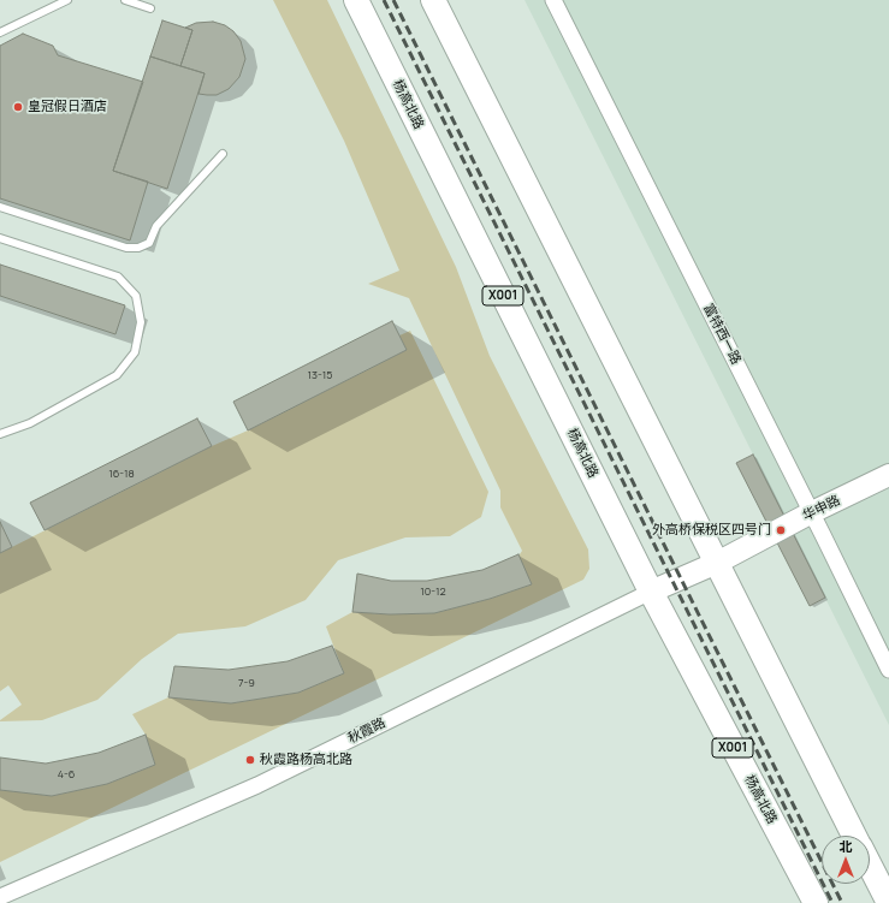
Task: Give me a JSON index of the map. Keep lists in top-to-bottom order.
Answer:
{
  "streets": {
    "main road": ["杨高北路", "X001"],
    "street": ["富特西一路", "华申路", "秋霞路"]
  },
  "crossings": [
    ["杨高北路", "华申路"],
    ["杨高北路", "秋霞路"],
    ["富特西一路", "华申路"],
    ["华申路", "秋霞路"]
  ],
  "places": ["皇冠假日酒店", "外高桥保税区四号门", "秋霞路杨高北路"],
  "house_numbers": [
    "13-15",
    "16-18",
    "10-12",
    "7-9",
    "4-6"
  ],
  "north": "top"
}
